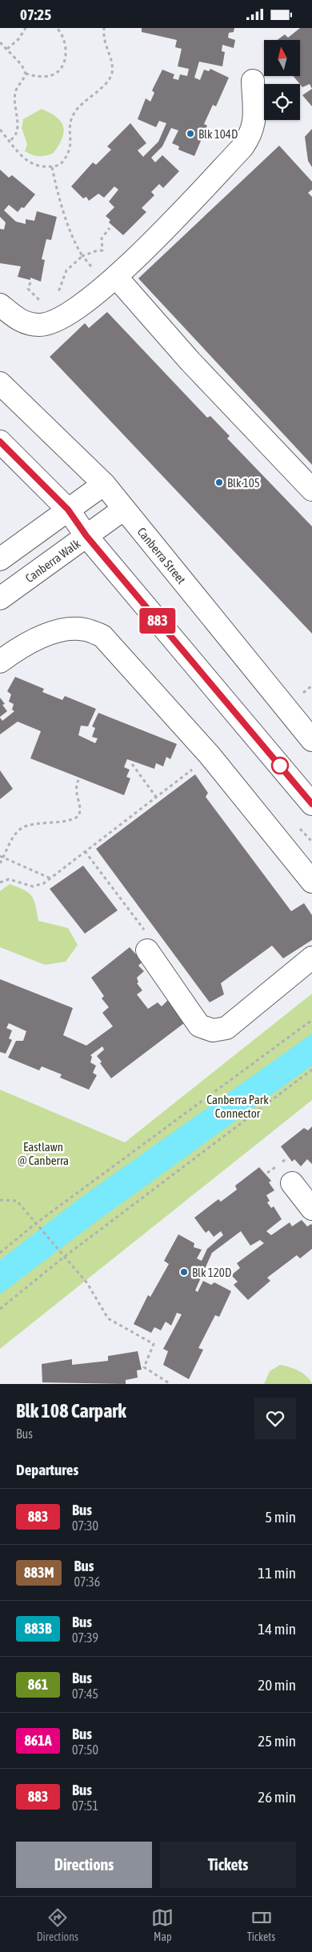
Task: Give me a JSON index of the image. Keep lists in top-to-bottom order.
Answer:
{
  "streets": {
    "street": ["Canberra Street", "Canberra Walk"]
  },
  "crossings": [
    ["Canberra Street", "Canberra Walk"]
  ],
  "parks": ["Canberra Park Connector", "Eastlawn @ Canberra"],
  "places": ["Blk 104D", "Blk 105", "Blk 120D"],
  "lines": ["bus line 883"],
  "north": "top",
  "page": {
    "status": "07:25",
    "on_map": "883",
    "heading": [
      ["Blk 108 Carpark", "Bus"],
      "Departures"
    ],
    "list": [
      {
        "mark": "883",
        "name": "Bus",
        "note": "07:30",
        "value": "5 min"
      },
      {
        "mark": "883M",
        "name": "Bus",
        "note": "07:36",
        "value": "11 min"
      },
      {
        "mark": "883B",
        "name": "Bus",
        "note": "07:39",
        "value": "14 min"
      },
      {
        "mark": "861",
        "name": "Bus",
        "note": "07:45",
        "value": "20 min"
      },
      {
        "mark": "861A",
        "name": "Bus",
        "note": "07:50",
        "value": "25 min"
      },
      {
        "mark": "883",
        "name": "Bus",
        "note": "07:51",
        "value": "26 min"
      }
    ],
    "buttons": ["Directions", "Tickets"],
    "tabs": ["Directions", "Map", "Tickets"]
  }
}
